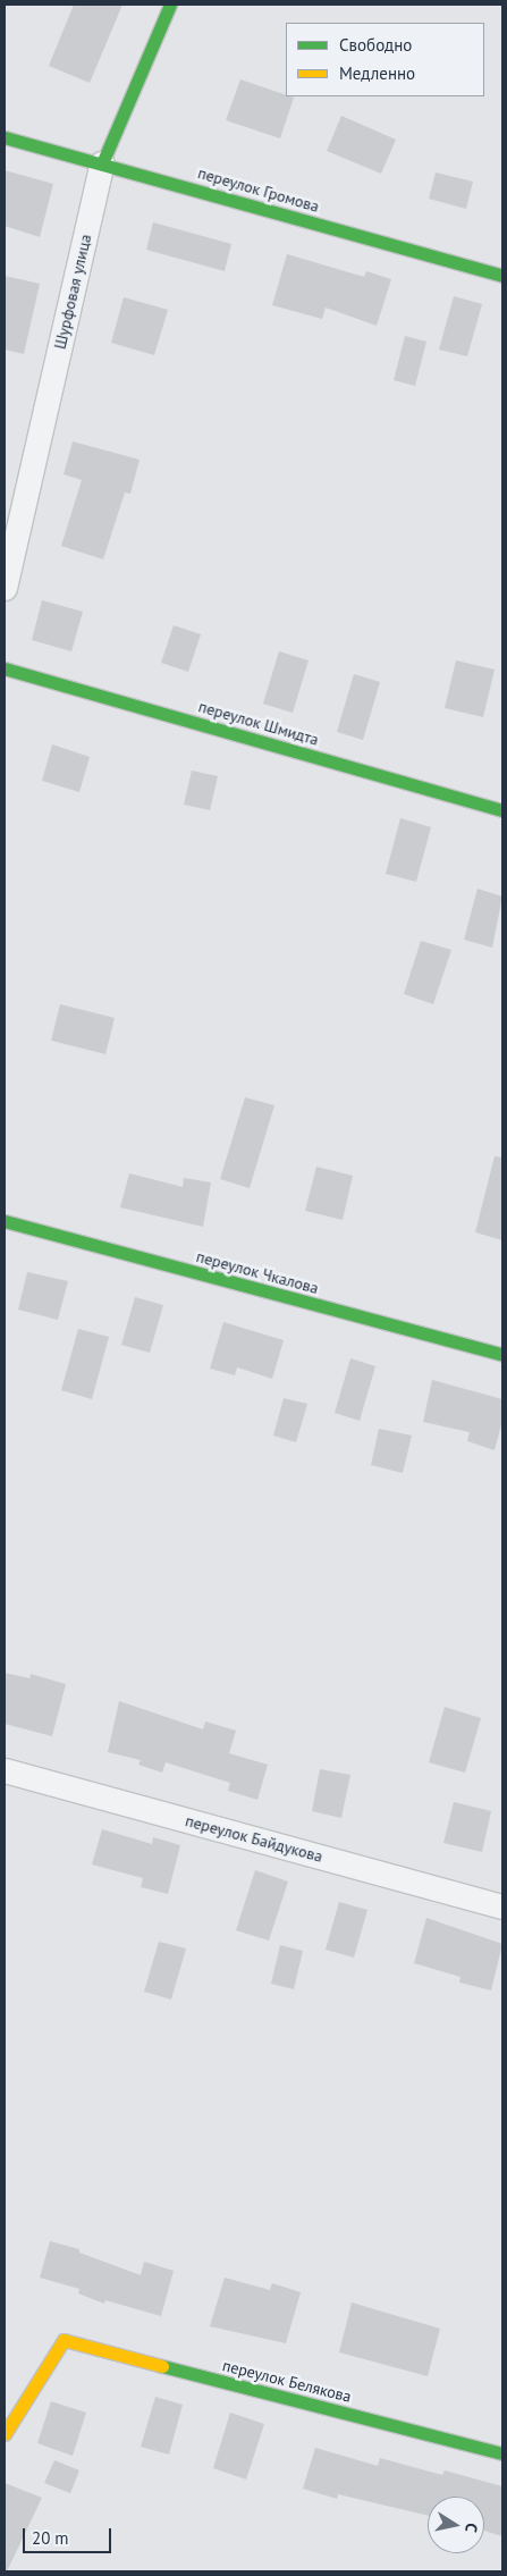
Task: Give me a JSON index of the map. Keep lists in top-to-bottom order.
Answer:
{
  "streets": {
    "street": [
      "переулок Громова",
      "Шурфовая улица",
      "переулок Шмидта",
      "переулок Чкалова",
      "переулок Байдукова",
      "переулок Белякова"
    ]
  },
  "crossings": [
    ["переулок Громова", "Шурфовая улица"]
  ],
  "legend": ["Свободно", "Медленно"],
  "scale_bar": "20 m",
  "north": "right"
}
